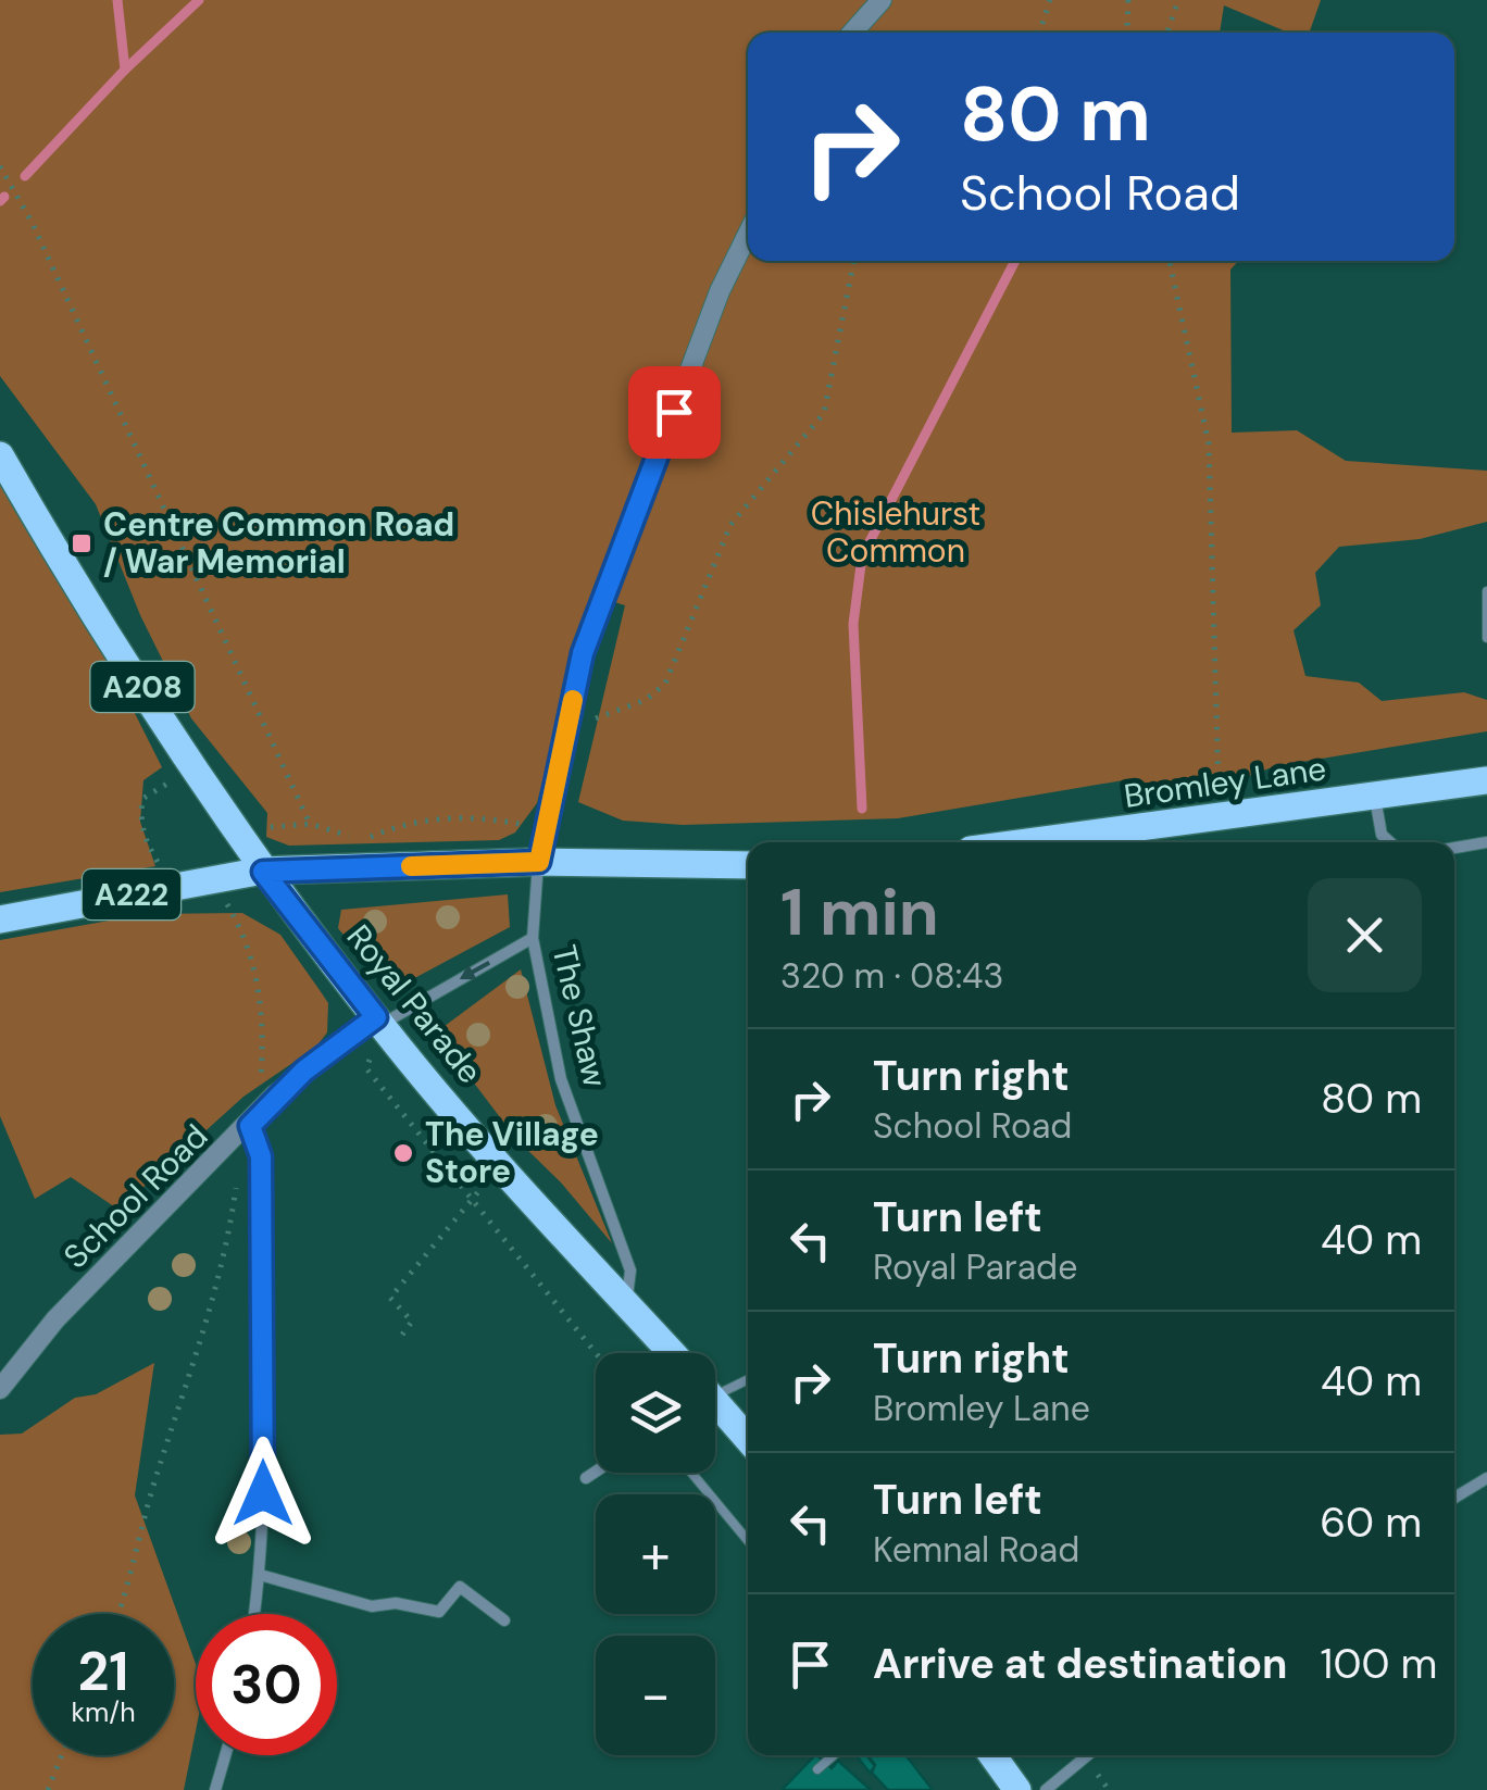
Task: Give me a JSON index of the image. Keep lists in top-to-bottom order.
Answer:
{
  "streets": {
    "main road": [
      "A208",
      "Bromley Lane",
      "A222",
      "Royal Parade"
    ],
    "street": ["The Shaw", "School Road"]
  },
  "crossings": [
    ["A208", "A222"],
    ["A208", "Royal Parade"],
    ["A222", "Royal Parade"],
    ["A222", "The Shaw"],
    ["Royal Parade", "The Shaw"],
    ["Royal Parade", "School Road"]
  ],
  "parks": ["Chislehurst Common"],
  "places": {
    "transit": ["Centre Common Road / War Memorial"],
    "other": ["The Village Store"]
  },
  "page": {
    "turn": ["80 m", "School Road"],
    "heading": ["1 min", "320 m · 08:43"],
    "list": [
      {
        "name": "Turn right",
        "note": "School Road",
        "value": "80 m"
      },
      {
        "name": "Turn left",
        "note": "Royal Parade",
        "value": "40 m"
      },
      {
        "name": "Turn right",
        "note": "Bromley Lane",
        "value": "40 m"
      },
      {
        "name": "Turn left",
        "note": "Kemnal Road",
        "value": "60 m"
      },
      {
        "name": "Arrive at destination",
        "value": "100 m"
      }
    ],
    "map_buttons": ["+", "−"],
    "speed": "21 km/h",
    "limit": "30"
  }
}
